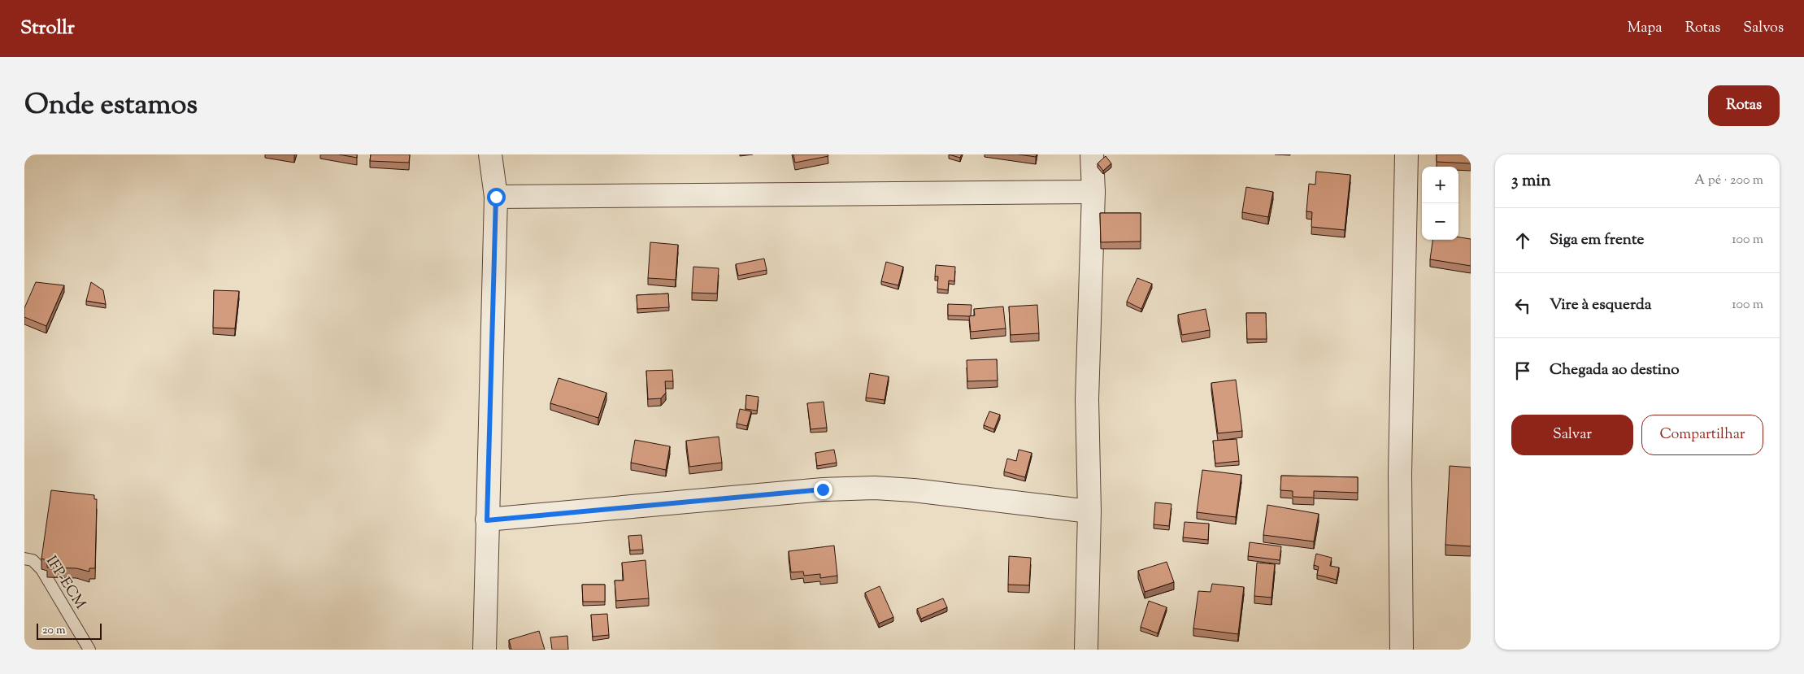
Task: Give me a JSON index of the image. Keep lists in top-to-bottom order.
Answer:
{
  "streets": {
    "lane": ["IFP-ECM"]
  },
  "scale_bar": "20 m",
  "page": {
    "header": "Strollr",
    "nav": ["Mapa", "Rotas", "Salvos"],
    "title": "Onde estamos",
    "buttons": [
      "Rotas",
      ["Salvar", "Compartilhar"]
    ],
    "heading": ["3 min", "A pé · 200 m"],
    "map_buttons": ["+", "−"],
    "list": [
      ["Siga em frente", "100 m"],
      ["Vire à esquerda", "100 m"],
      "Chegada ao destino"
    ],
    "scale": "20 m"
  }
}
